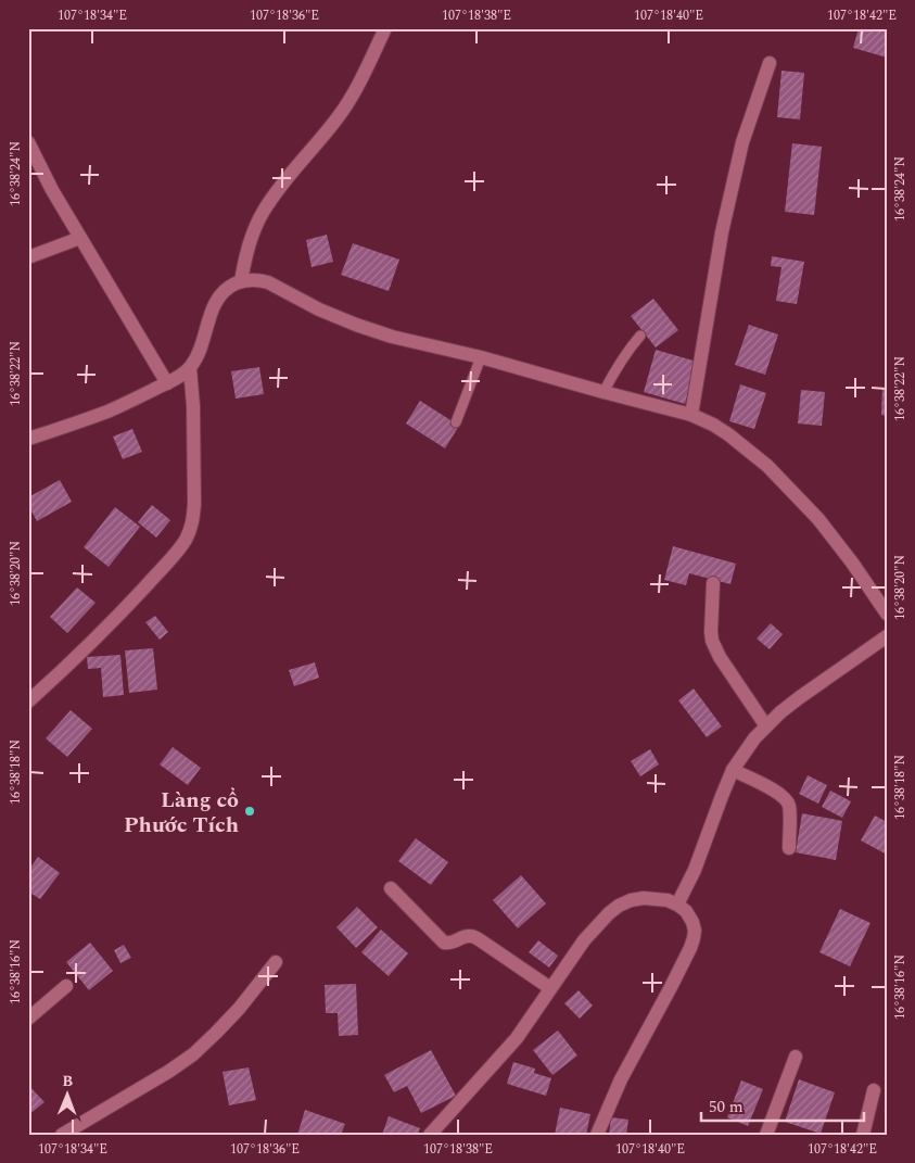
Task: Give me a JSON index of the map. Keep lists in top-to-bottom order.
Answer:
{
  "places": ["Làng cổ Phước Tích"],
  "scale_bar": "50 m",
  "north": "top",
  "coordinates": [
    "107°18'34\"E",
    "107°18'36\"E",
    "107°18'38\"E",
    "107°18'40\"E",
    "107°18'42\"E",
    "16°38'24\"N",
    "16°38'22\"N",
    "16°38'20\"N",
    "16°38'18\"N",
    "16°38'16\"N"
  ]
}
